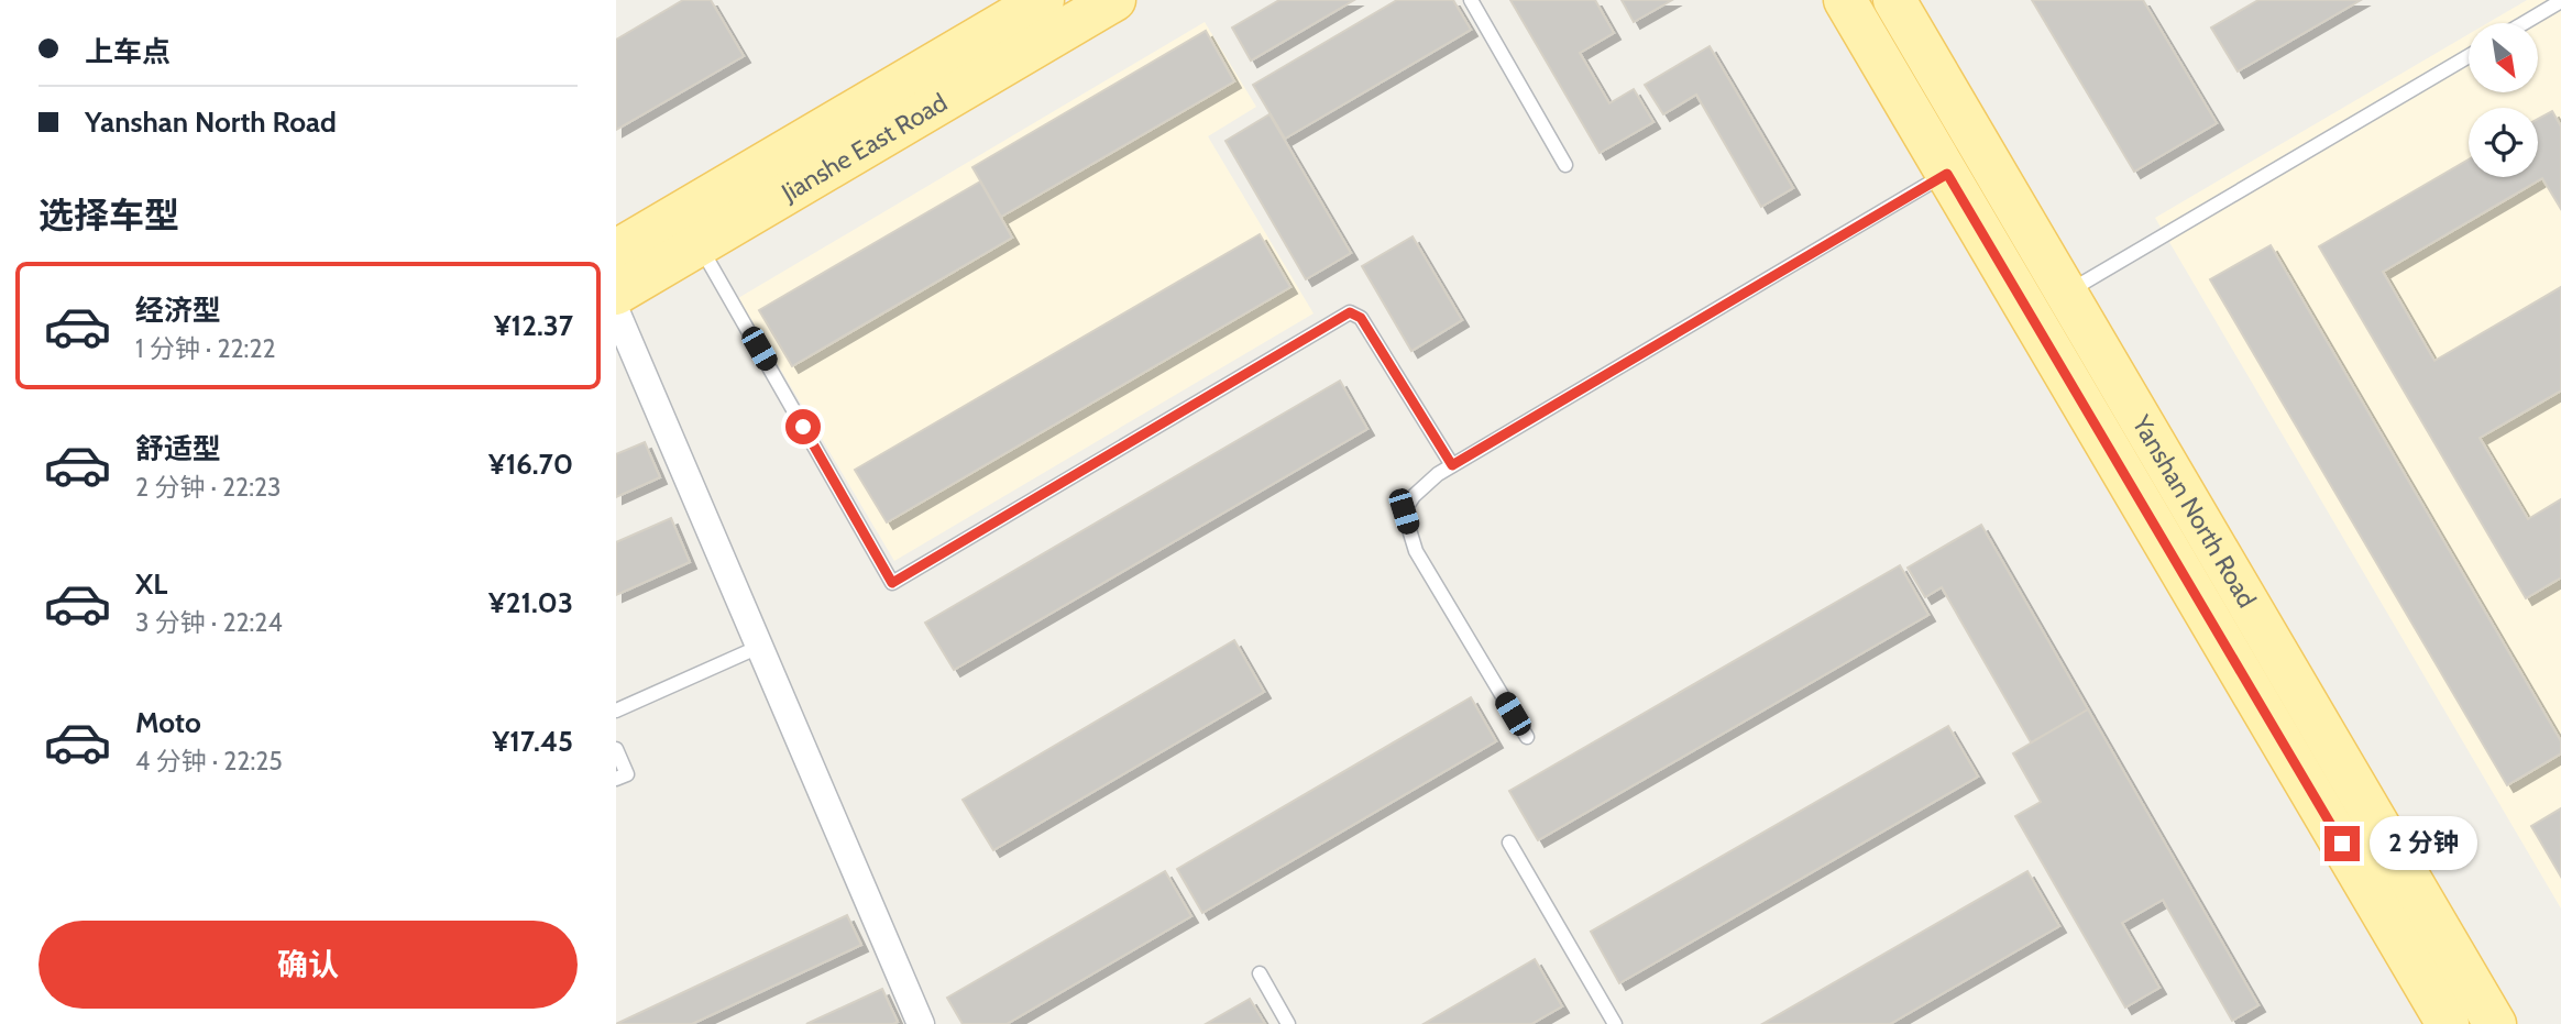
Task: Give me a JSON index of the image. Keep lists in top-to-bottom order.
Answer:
{
  "streets": {
    "main road": ["Jianshe East Road", "Yanshan North Road"]
  },
  "north": "bottom right",
  "page": {
    "banner": ["上车点", "Yanshan North Road"],
    "heading": "选择车型",
    "list": [
      {
        "name": "经济型",
        "note": "1 分钟 · 22:22",
        "value": "¥12.37"
      },
      {
        "name": "舒适型",
        "note": "2 分钟 · 22:23",
        "value": "¥16.70"
      },
      {
        "name": "XL",
        "note": "3 分钟 · 22:24",
        "value": "¥21.03"
      },
      {
        "name": "Moto",
        "note": "4 分钟 · 22:25",
        "value": "¥17.45"
      }
    ],
    "bubble": "2 分钟",
    "buttons": "确认"
  }
}
